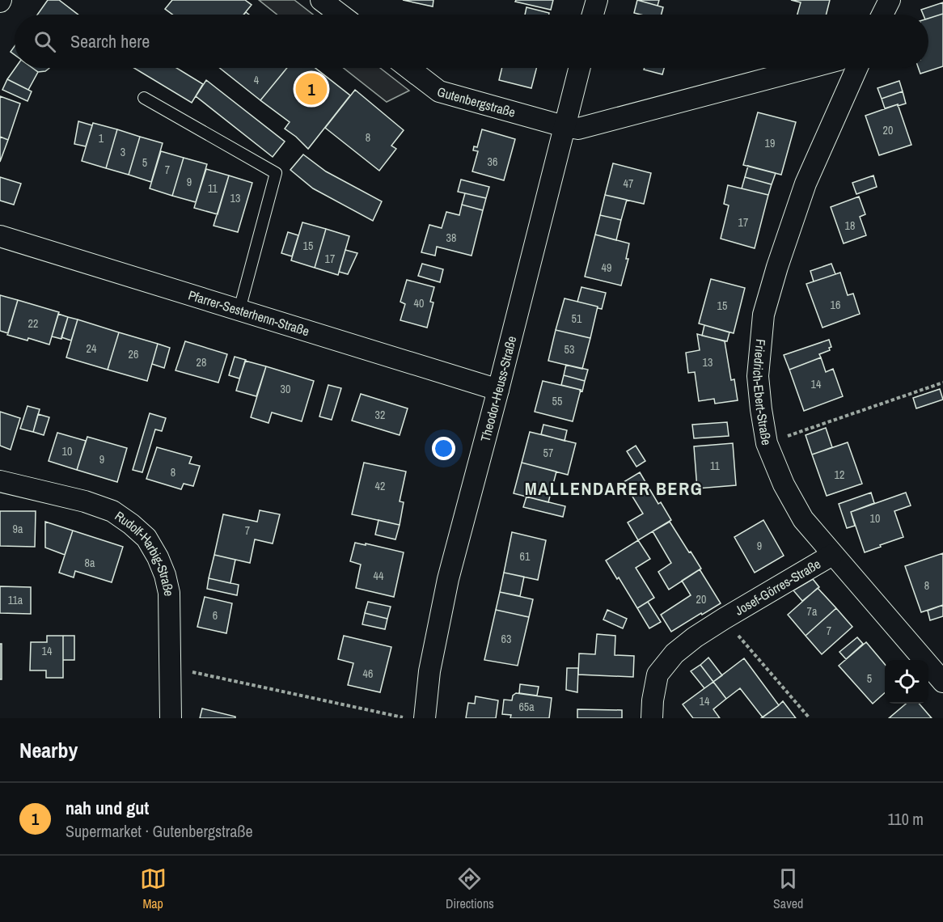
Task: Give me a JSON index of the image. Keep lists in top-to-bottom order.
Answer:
{
  "streets": {
    "street": [
      "Gutenbergstraße",
      "Pfarrer-Sesterhenn-Straße",
      "Theodor-Heuss-Straße",
      "Friedrich-Ebert-Straße",
      "Rudolf-Harbig-Straße",
      "Josef-Görres-Straße"
    ]
  },
  "crossings": [
    ["Gutenbergstraße", "Theodor-Heuss-Straße"],
    ["Pfarrer-Sesterhenn-Straße", "Theodor-Heuss-Straße"],
    ["Friedrich-Ebert-Straße", "Josef-Görres-Straße"]
  ],
  "districts": ["MALLENDARER BERG"],
  "house_numbers": [
    "4",
    "20",
    "8",
    "1",
    "19",
    "3",
    "36",
    "5",
    "7",
    "9",
    "47",
    "11",
    "13",
    "17",
    "18",
    "38",
    "15",
    "17",
    "49",
    "40",
    "16",
    "15",
    "51",
    "22",
    "24",
    "53",
    "26",
    "28",
    "13",
    "14",
    "30",
    "55",
    "32",
    "10",
    "57",
    "9",
    "11",
    "8",
    "12",
    "42",
    "10",
    "9a",
    "7",
    "9",
    "61",
    "8a",
    "44",
    "8",
    "20",
    "11a",
    "7a",
    "6",
    "7",
    "63",
    "14",
    "46",
    "5",
    "14",
    "65a"
  ],
  "page": {
    "search": "Search here",
    "pins": "1",
    "heading": "Nearby",
    "list": [
      {
        "mark": "1",
        "name": "nah und gut",
        "note": "Supermarket · Gutenbergstraße",
        "value": "110 m"
      }
    ],
    "nav": ["Map", "Directions", "Saved"]
  }
}
